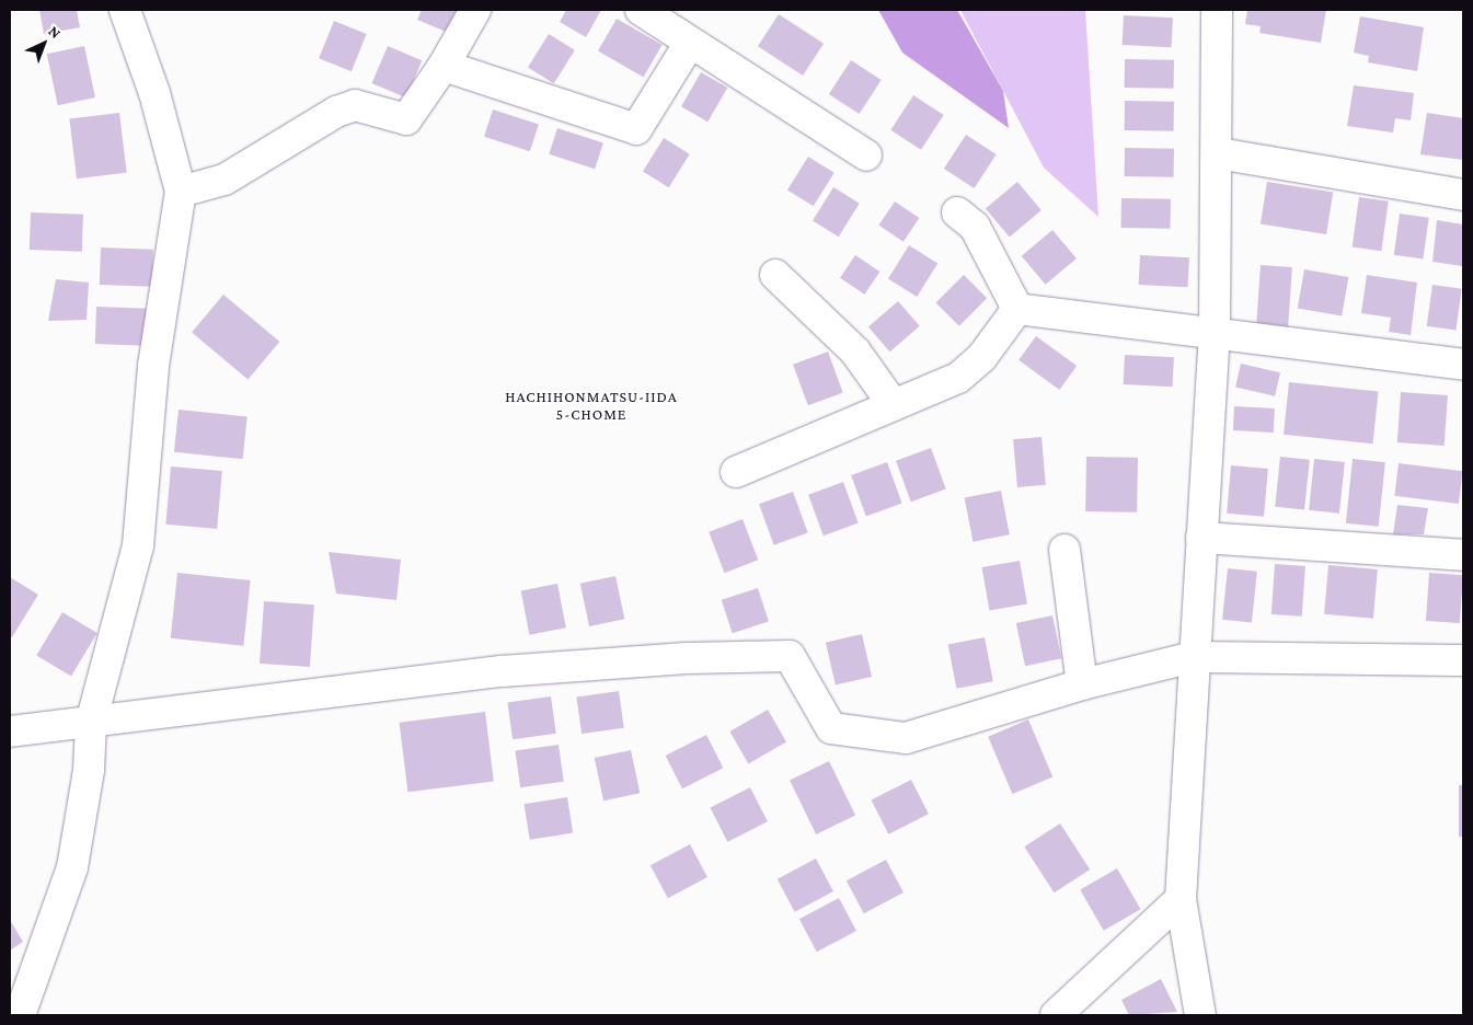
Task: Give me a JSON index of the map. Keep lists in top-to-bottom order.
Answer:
{
  "districts": ["HACHIHONMATSU-IIDA 5-CHOME"],
  "north": "top right"
}
